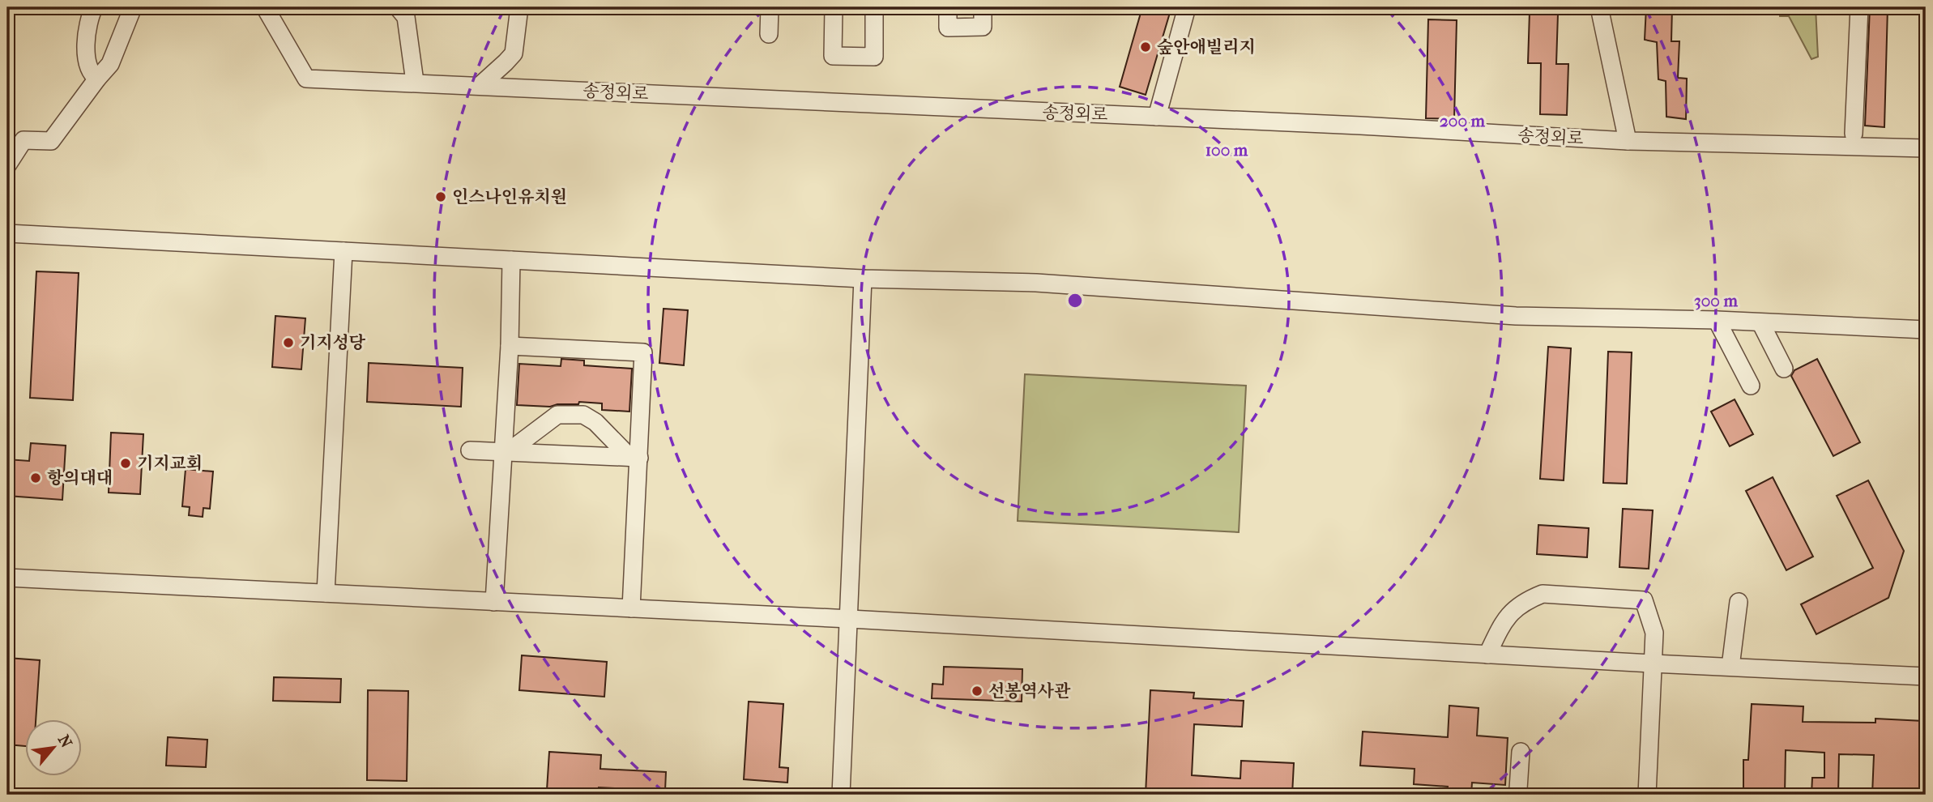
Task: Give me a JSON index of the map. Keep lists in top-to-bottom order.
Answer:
{
  "streets": {
    "street": ["송정외로"]
  },
  "places": [
    "숲안애빌리지",
    "인스나인유치원",
    "기지성당",
    "기지교회",
    "항의대대",
    "선봉역사관"
  ],
  "north": "top right",
  "rings": ["200 m", "100 m", "300 m"]
}
